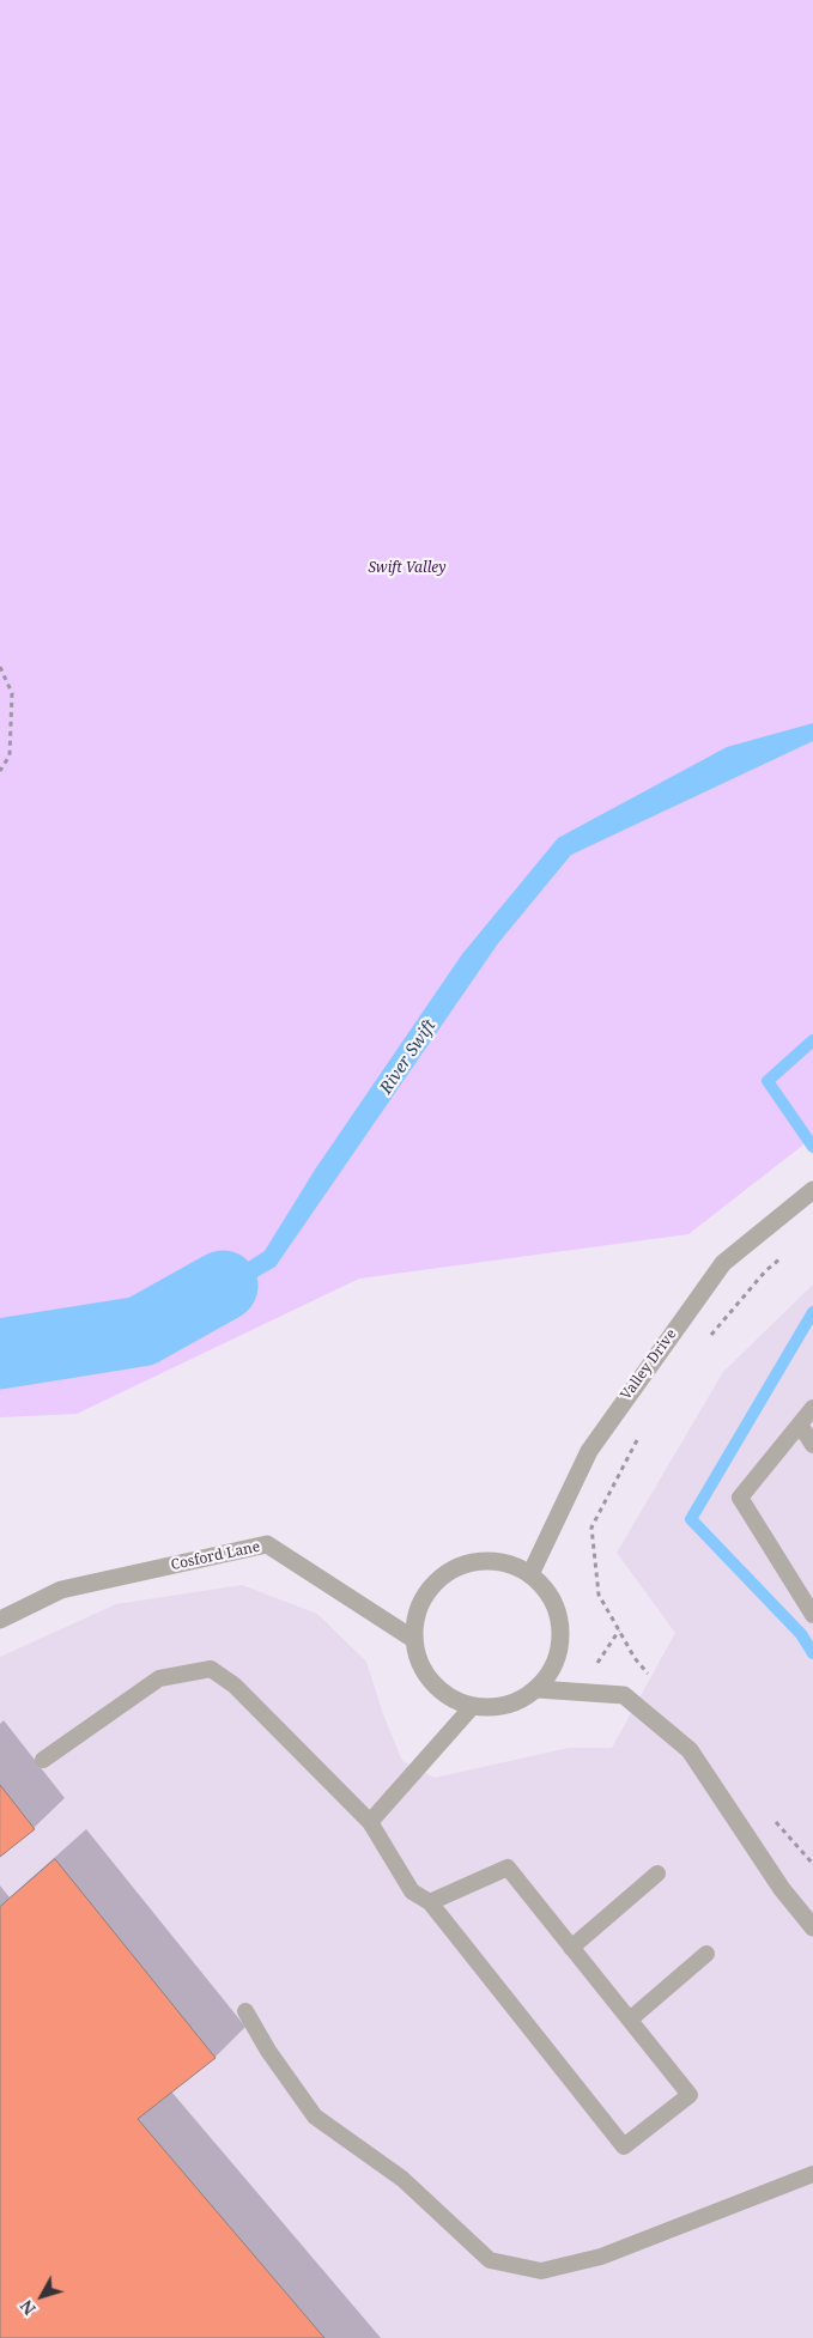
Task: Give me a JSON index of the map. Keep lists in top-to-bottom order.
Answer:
{
  "streets": {
    "street": ["Valley Drive", "Cosford Lane"]
  },
  "crossings": [
    ["Valley Drive", "Cosford Lane"]
  ],
  "water": ["River Swift"],
  "parks": ["Swift Valley"],
  "north": "bottom left"
}
